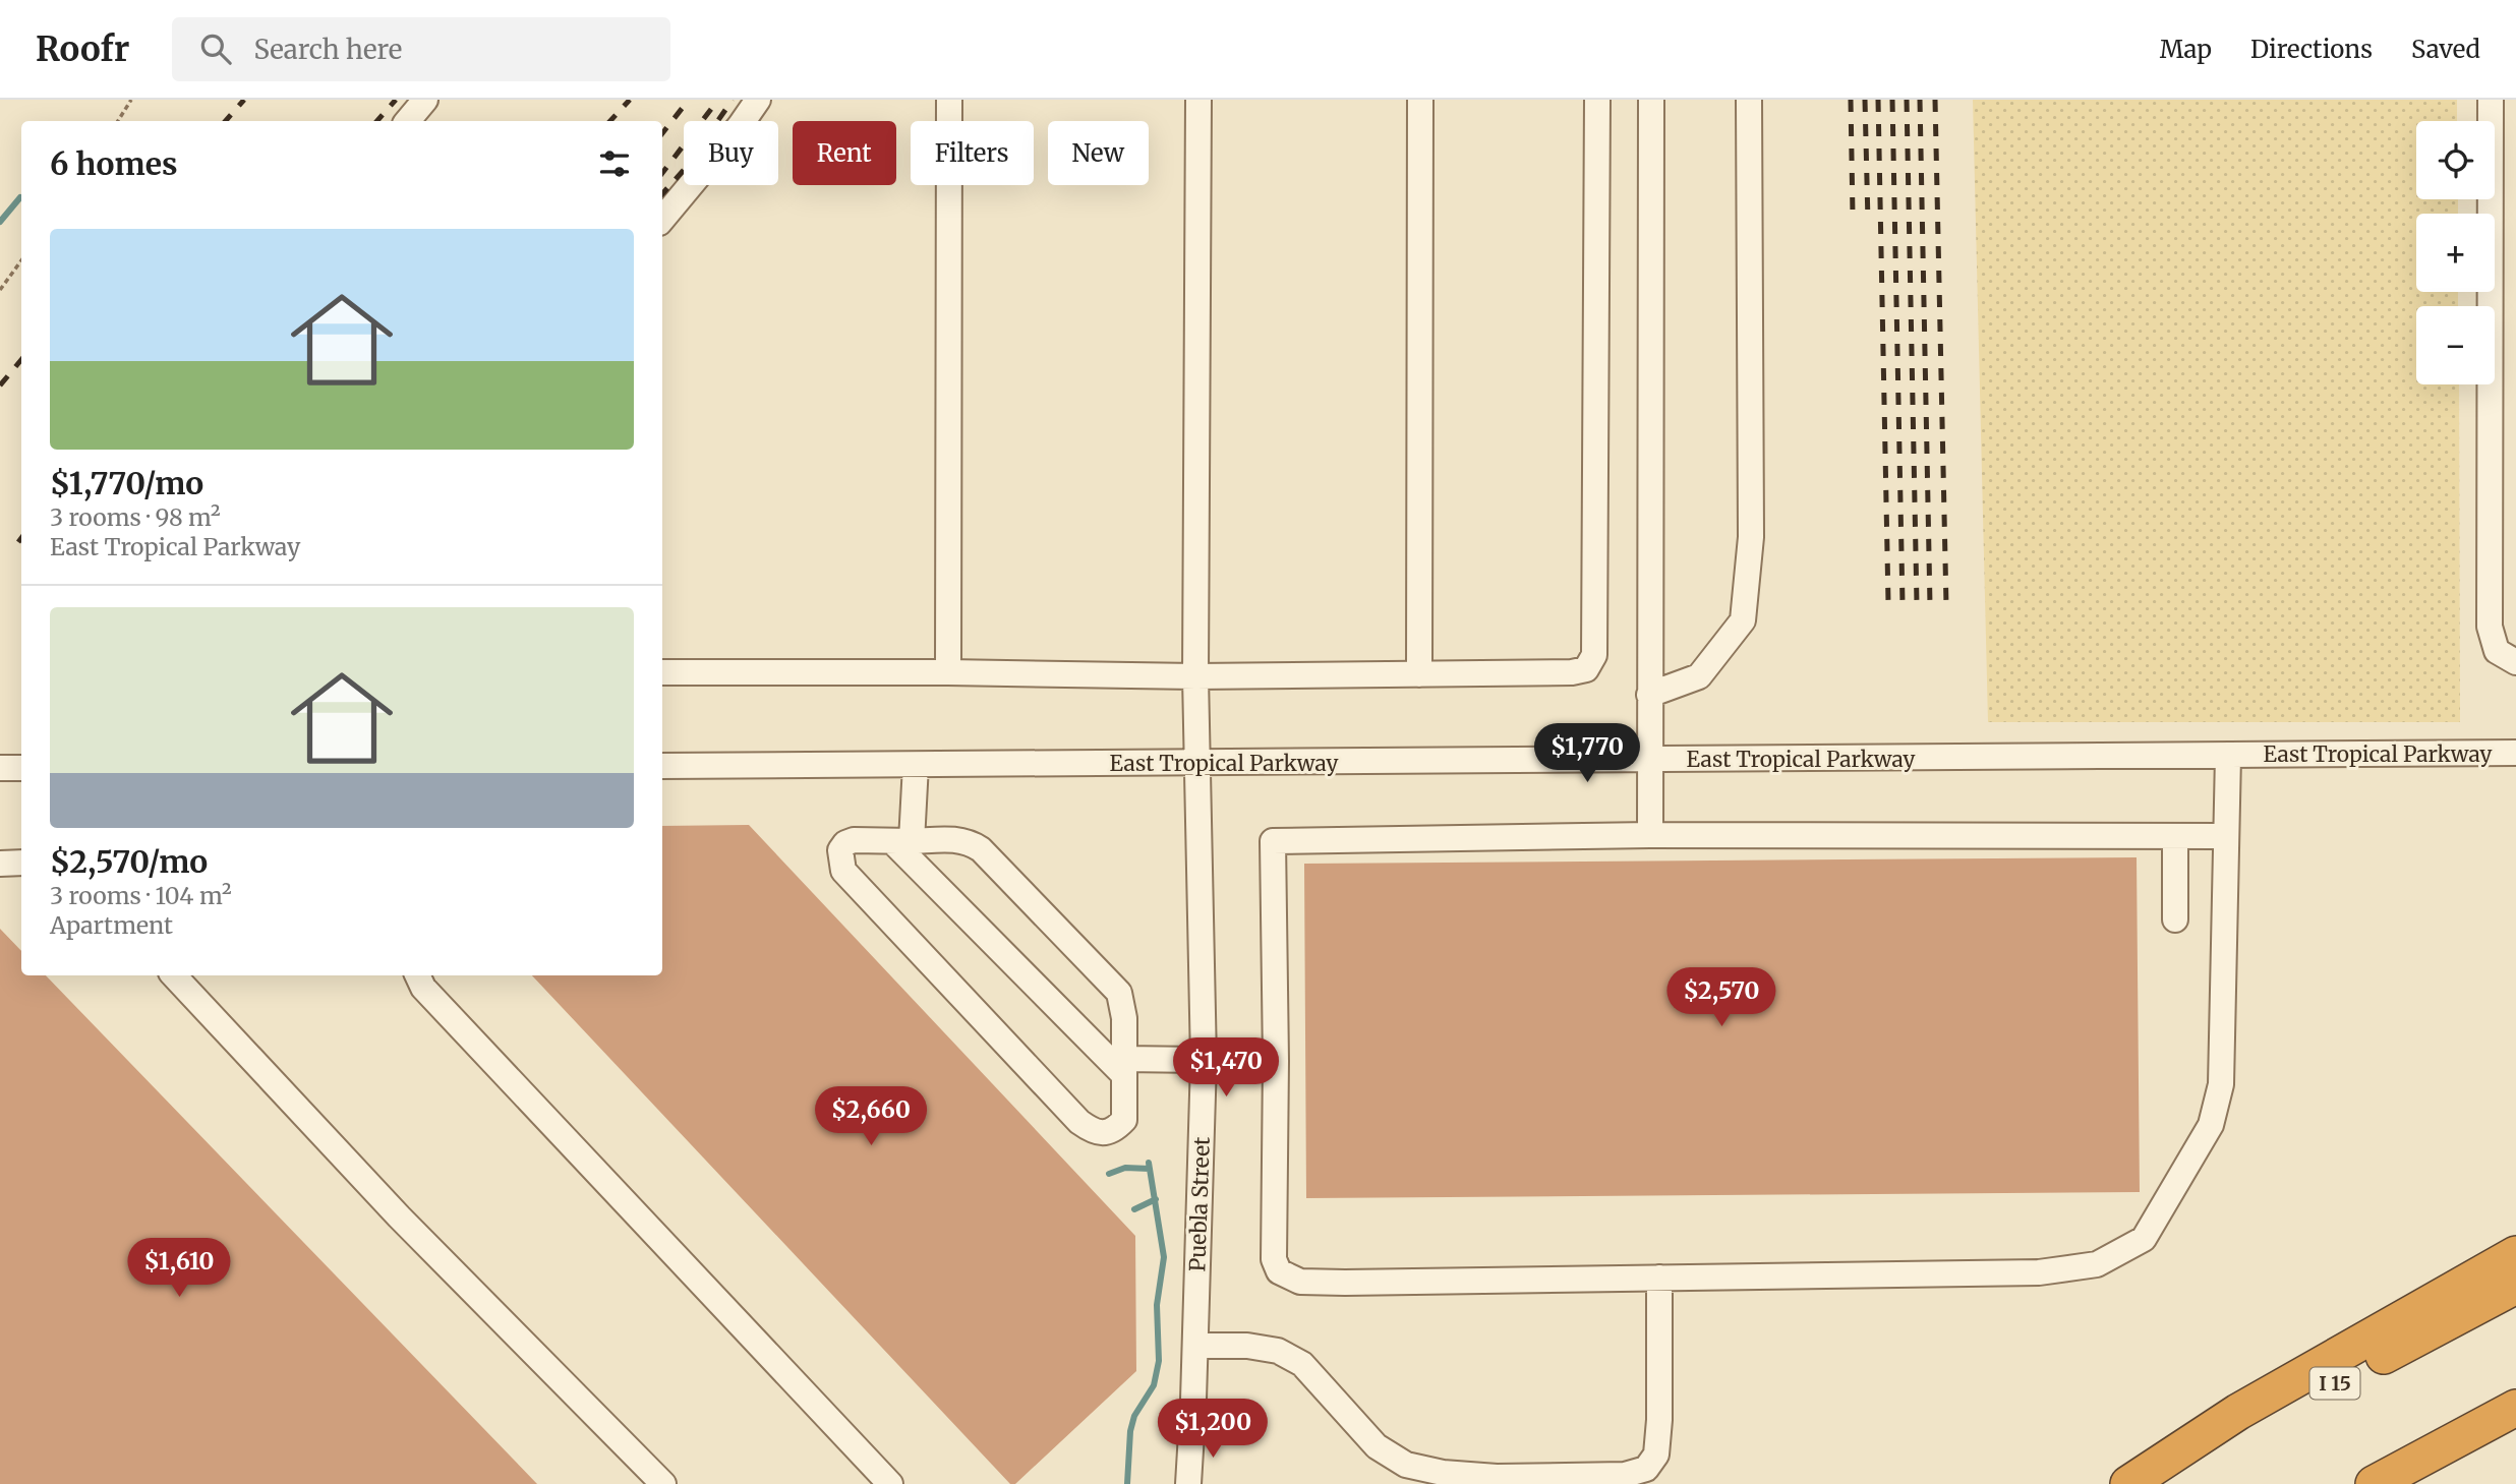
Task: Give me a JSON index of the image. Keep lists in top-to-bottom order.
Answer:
{
  "streets": {
    "highway": ["I 15"],
    "street": ["East Tropical Parkway", "Puebla Street"]
  },
  "crossings": [
    ["East Tropical Parkway", "Puebla Street"]
  ],
  "page": {
    "header": "Roofr",
    "search": "Search here",
    "nav": ["Map", "Directions", "Saved"],
    "map_buttons": ["+", "−"],
    "chip": [
      "Buy",
      "Rent",
      "Filters",
      "New"
    ],
    "heading": "6 homes",
    "list": [
      {
        "name": "$1,770/mo",
        "note": "3 rooms · 98 m² · East Tropical Parkway"
      },
      {
        "name": "$2,570/mo",
        "note": "3 rooms · 104 m² · Apartment"
      }
    ],
    "price": [
      "$1,770",
      "$2,570",
      "$1,470",
      "$2,660",
      "$1,610",
      "$1,200"
    ]
  }
}
